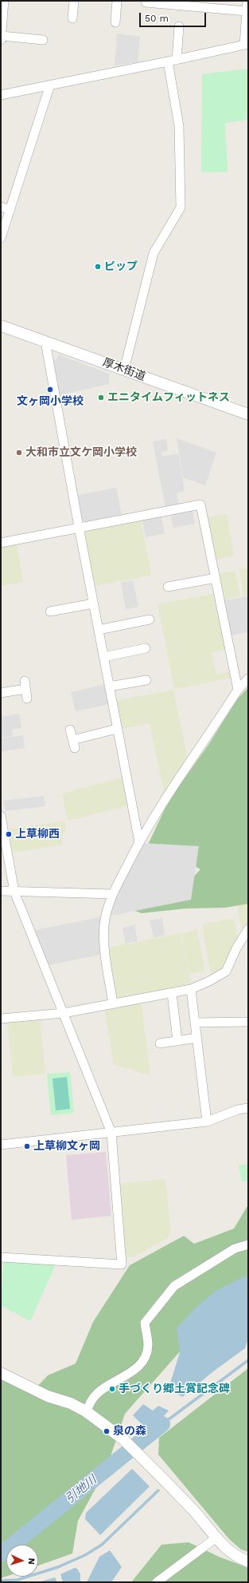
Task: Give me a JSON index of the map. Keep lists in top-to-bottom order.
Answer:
{
  "streets": {
    "street": ["厚木街道"]
  },
  "water": ["引地川"],
  "places": [
    "ピップ",
    "文ヶ岡小学校",
    "エニタイムフィットネス",
    "大和市立文ケ岡小学校",
    "上草柳西",
    "上草柳文ヶ岡",
    "手づくり郷土賞記念碑",
    "泉の森"
  ],
  "scale_bar": "50 m",
  "north": "right"
}
